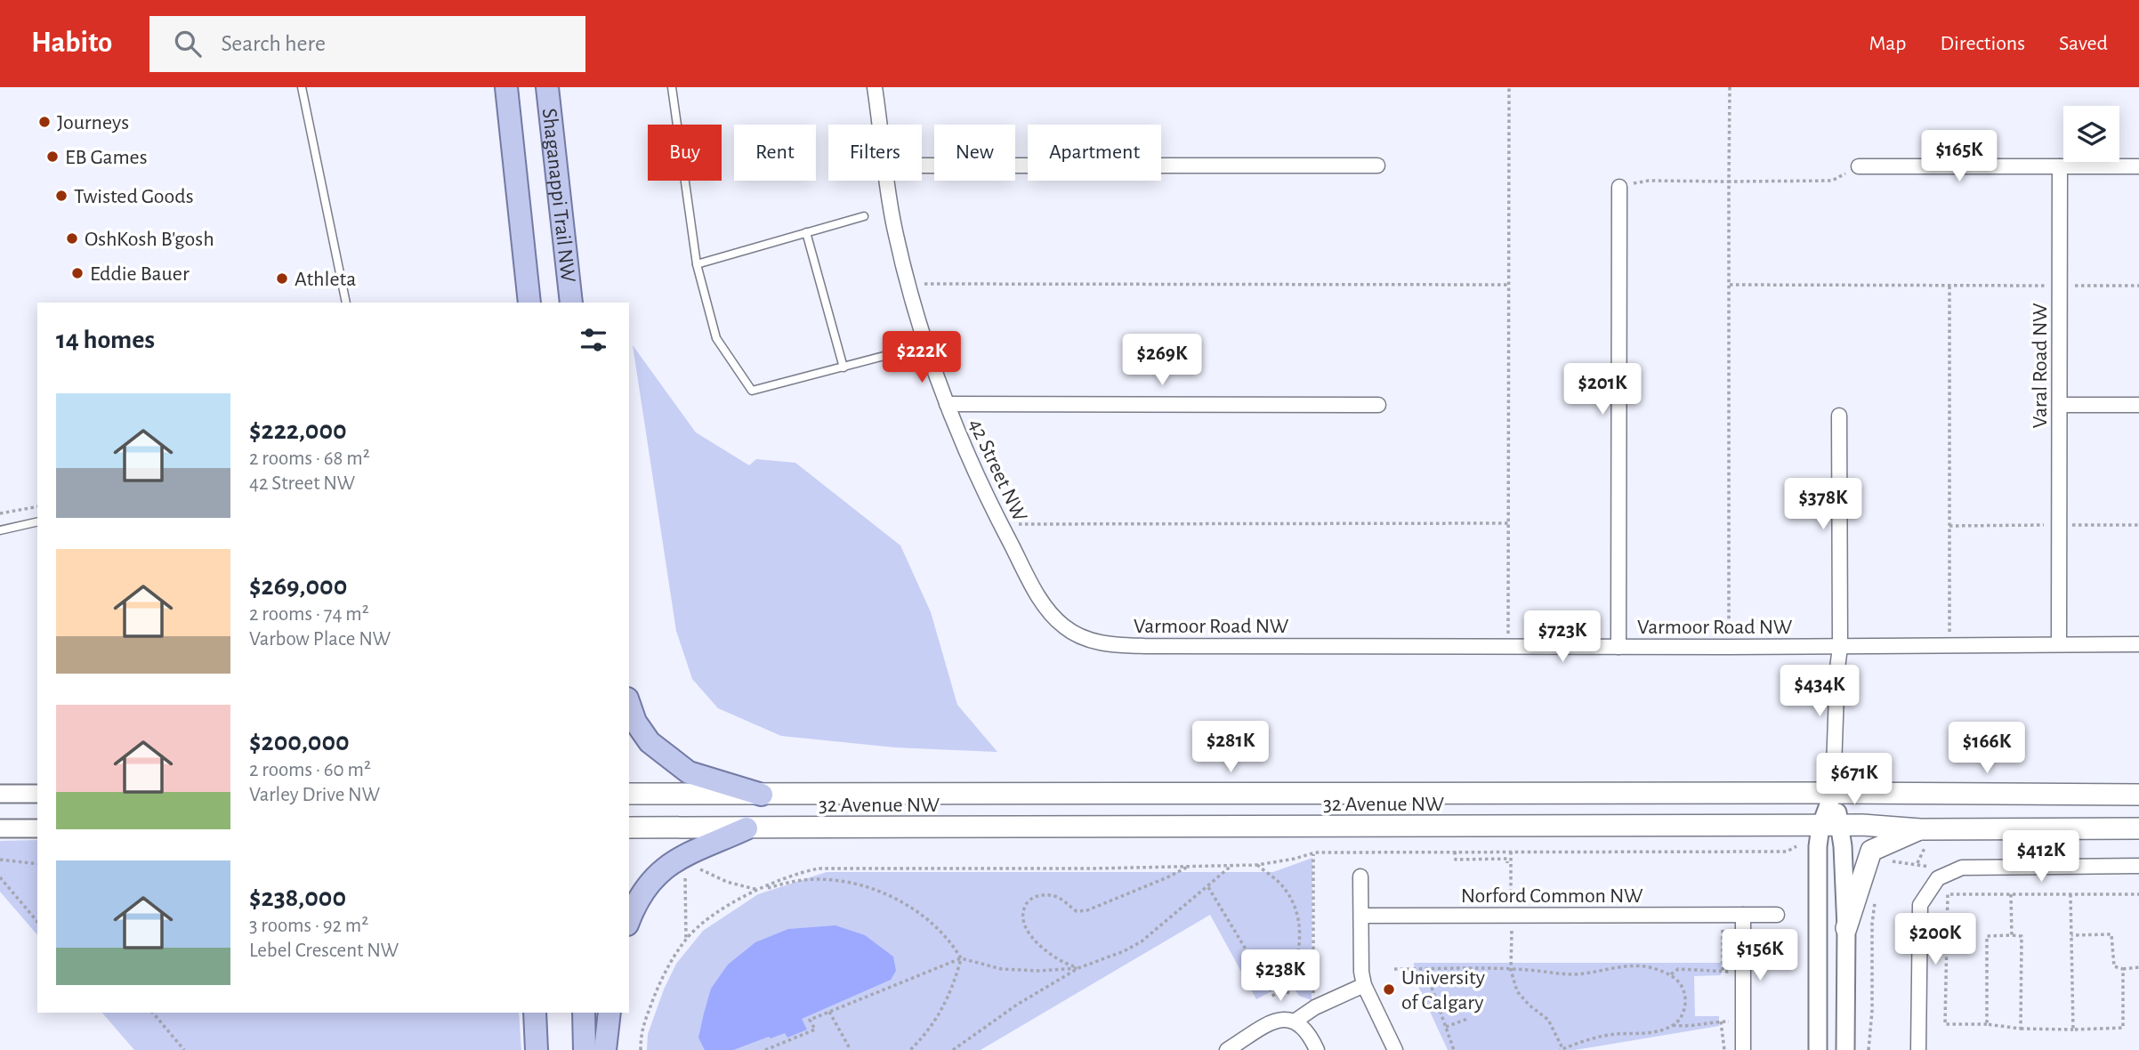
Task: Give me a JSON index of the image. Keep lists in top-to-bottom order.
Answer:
{
  "streets": {
    "main road": ["Shaganappi Trail NW", "32 Avenue NW"],
    "street": [
      "Varal Road NW",
      "42 Street NW",
      "Varmoor Road NW",
      "Norford Common NW"
    ]
  },
  "crossings": [
    ["Varal Road NW", "Varmoor Road NW"],
    ["42 Street NW", "Varmoor Road NW"]
  ],
  "places": [
    "Journeys",
    "EB Games",
    "Twisted Goods",
    "OshKosh B'gosh",
    "Eddie Bauer",
    "Athleta",
    "University of Calgary"
  ],
  "page": {
    "header": "Habito",
    "search": "Search here",
    "nav": ["Map", "Directions", "Saved"],
    "chip": [
      "Buy",
      "Rent",
      "Filters",
      "New",
      "Apartment"
    ],
    "price": [
      "$165K",
      "$222K",
      "$269K",
      "$201K",
      "$378K",
      "$723K",
      "$434K",
      "$281K",
      "$166K",
      "$671K",
      "$412K",
      "$200K",
      "$156K",
      "$238K"
    ],
    "heading": "14 homes",
    "list": [
      {
        "name": "$222,000",
        "note": "2 rooms · 68 m² · 42 Street NW"
      },
      {
        "name": "$269,000",
        "note": "2 rooms · 74 m² · Varbow Place NW"
      },
      {
        "name": "$200,000",
        "note": "2 rooms · 60 m² · Varley Drive NW"
      },
      {
        "name": "$238,000",
        "note": "3 rooms · 92 m² · Lebel Crescent NW"
      }
    ]
  }
}
